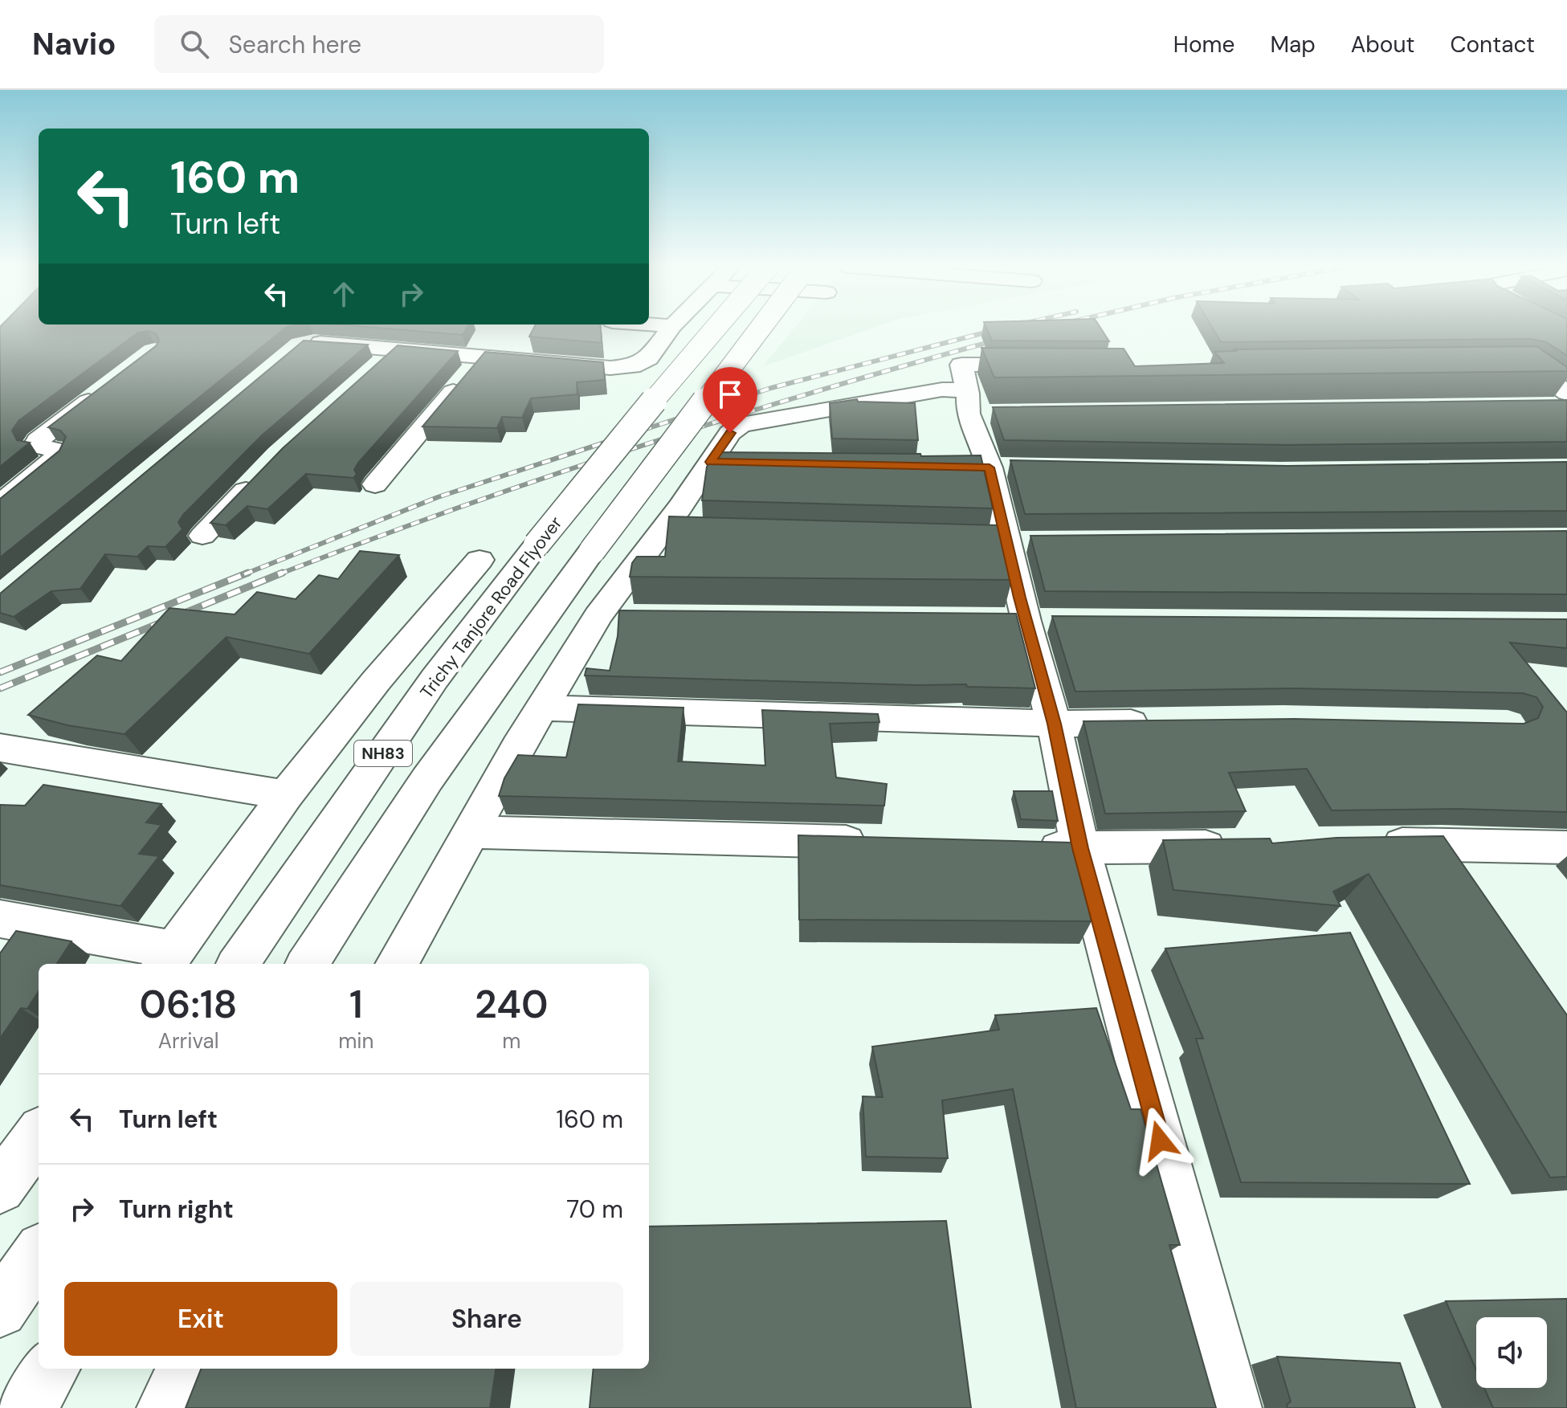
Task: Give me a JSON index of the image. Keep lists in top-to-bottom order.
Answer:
{
  "streets": {
    "main road": ["Trichy Tanjore Road Flyover", "NH83"]
  },
  "page": {
    "header": "Navio",
    "search": "Search here",
    "nav": [
      "Home",
      "Map",
      "About",
      "Contact"
    ],
    "turn": ["160 m", "Turn left"],
    "eta": [
      "06:18",
      "Arrival",
      "1",
      "min",
      "240",
      "m"
    ],
    "list": [
      {
        "name": "Turn left",
        "value": "160 m"
      },
      {
        "name": "Turn right",
        "value": "70 m"
      }
    ],
    "buttons": ["Exit", "Share"]
  }
}
